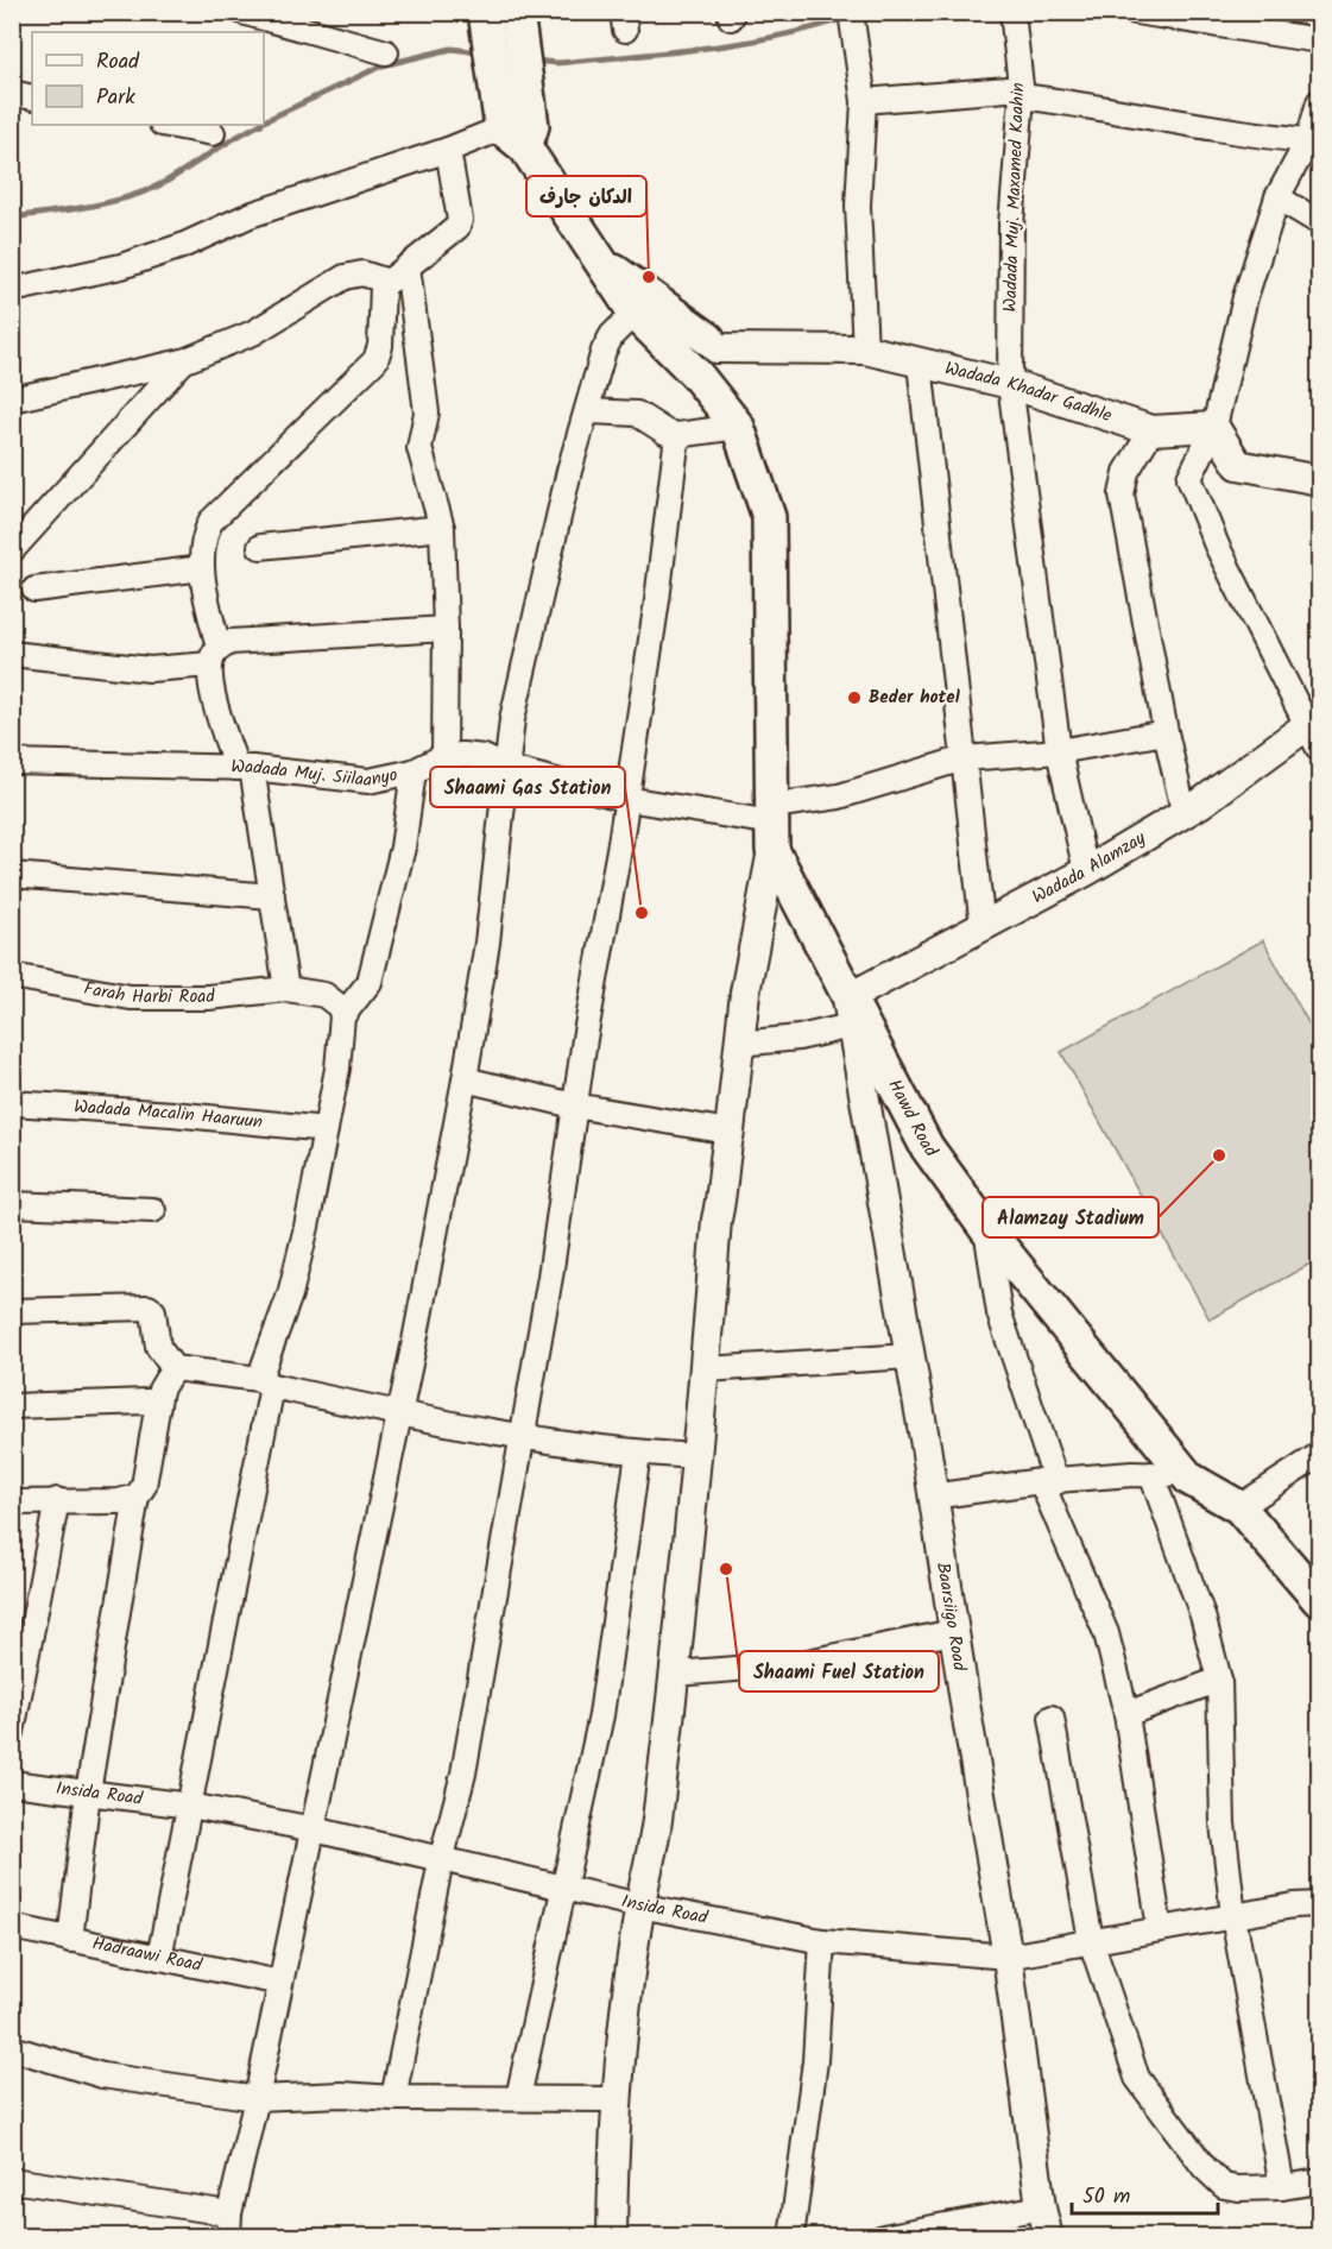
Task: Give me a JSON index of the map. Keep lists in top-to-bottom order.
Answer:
{
  "streets": {
    "main road": ["Hawd Road"],
    "street": [
      "Wadada Muj. Maxamed Kaahin",
      "Wadada Khadar Gadhle",
      "Wadada Muj. Siilaanyo",
      "Wadada Alamzay",
      "Farah Harbi Road",
      "Wadada Macalin Haaruun",
      "Baarsiigo Road",
      "Insida Road",
      "Hadraawi Road"
    ]
  },
  "crossings": [
    ["Wadada Muj. Maxamed Kaahin", "Wadada Khadar Gadhle"],
    ["Wadada Muj. Maxamed Kaahin", "Wadada Muj. Siilaanyo"],
    ["Wadada Muj. Maxamed Kaahin", "Wadada Alamzay"],
    ["Wadada Khadar Gadhle", "Hawd Road"],
    ["Wadada Muj. Siilaanyo", "Hawd Road"],
    ["Wadada Alamzay", "Hawd Road"],
    ["Wadada Alamzay", "Baarsiigo Road"],
    ["Hawd Road", "Baarsiigo Road"],
    ["Baarsiigo Road", "Insida Road"]
  ],
  "places": [
    "الدكان جارف",
    "Beder hotel",
    "Shaami Gas Station",
    "Alamzay Stadium",
    "Shaami Fuel Station"
  ],
  "legend": ["Road", "Park"],
  "scale_bar": "50 m"
}
